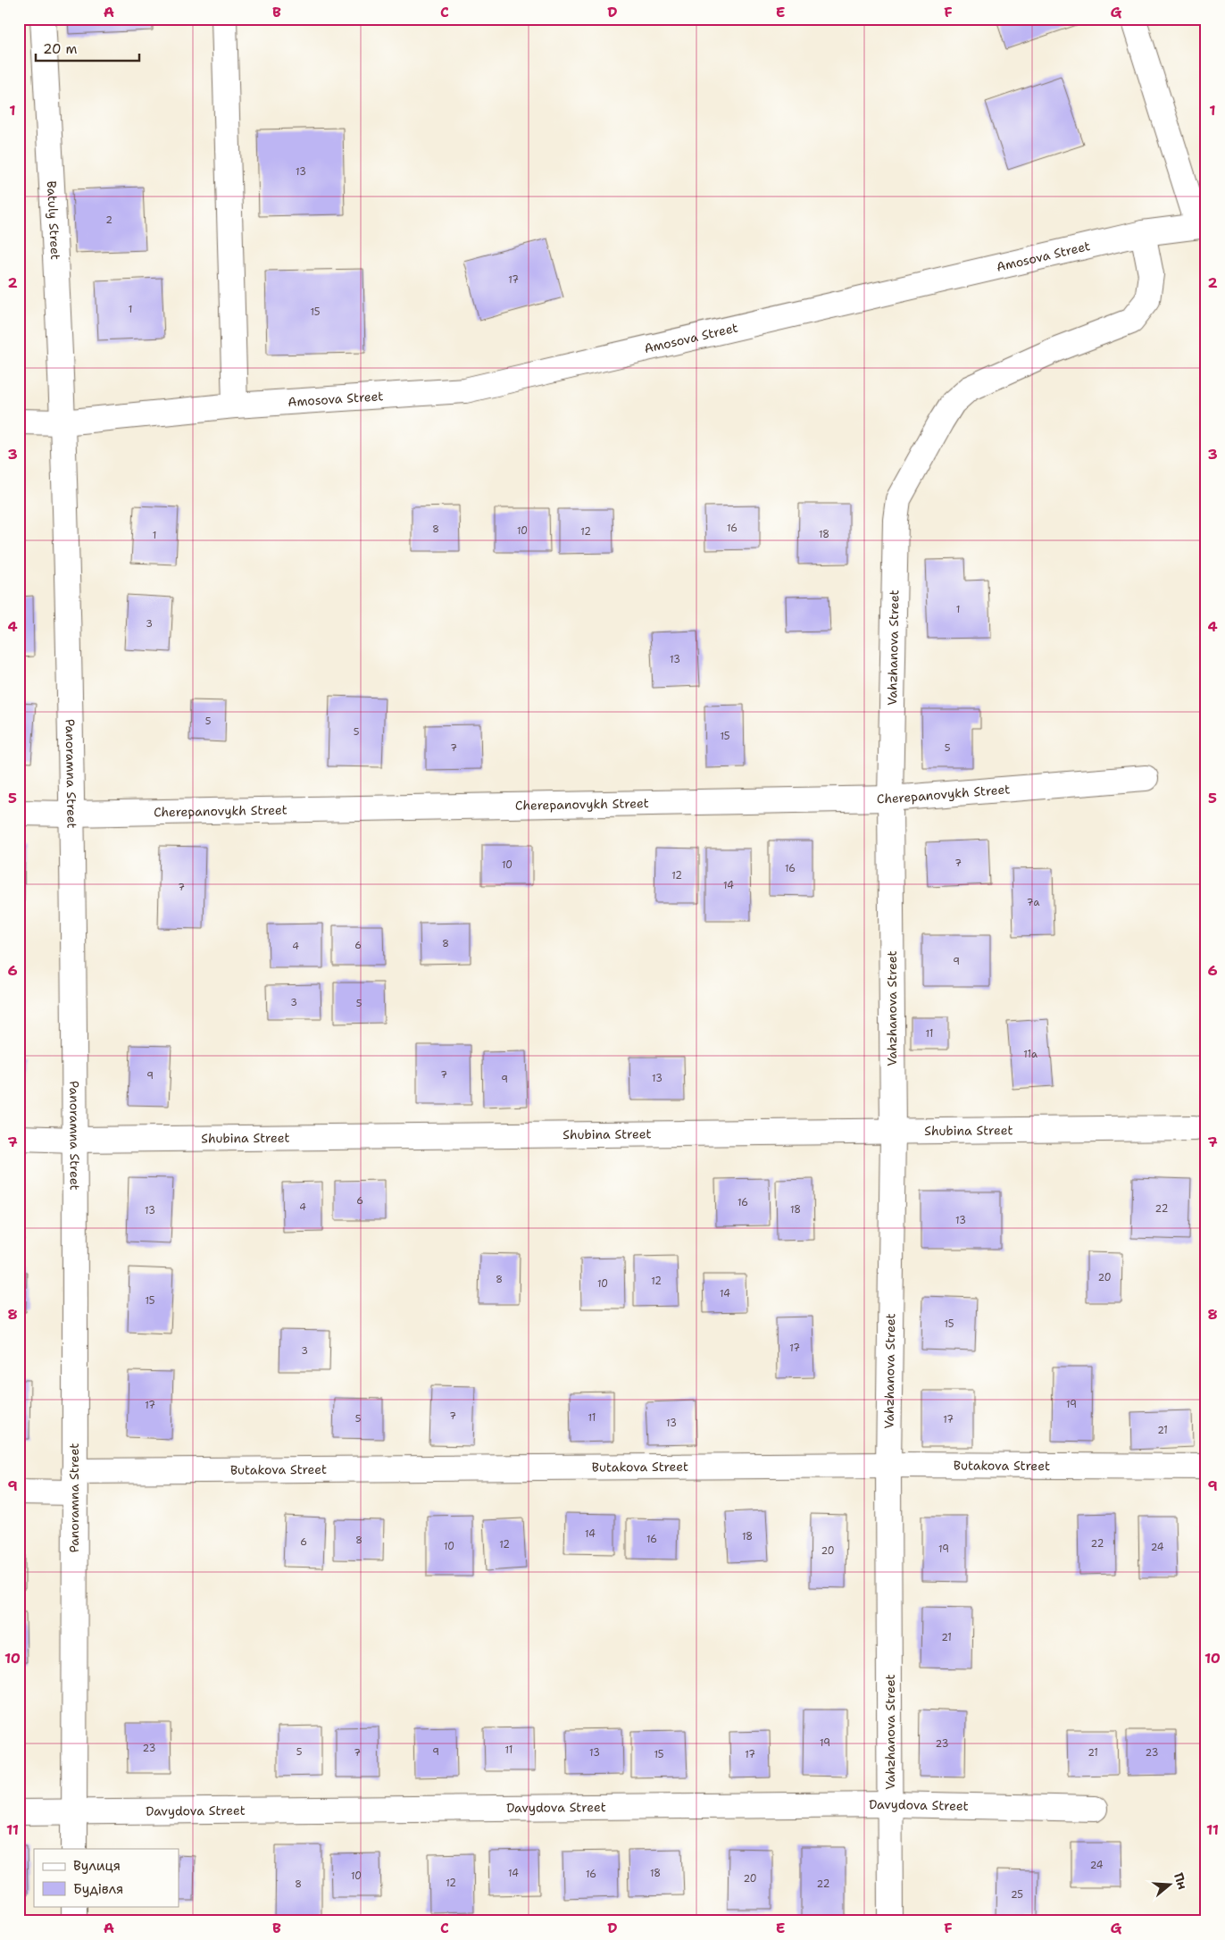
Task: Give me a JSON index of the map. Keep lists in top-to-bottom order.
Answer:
{
  "streets": {
    "street": [
      "Batuly Street",
      "Amosova Street",
      "Vahzhanova Street",
      "Panoramna Street",
      "Cherepanovykh Street",
      "Shubina Street",
      "Butakova Street",
      "Davydova Street"
    ]
  },
  "crossings": [
    ["Batuly Street", "Amosova Street"],
    ["Batuly Street", "Panoramna Street"],
    ["Amosova Street", "Vahzhanova Street"],
    ["Amosova Street", "Panoramna Street"],
    ["Vahzhanova Street", "Cherepanovykh Street"],
    ["Vahzhanova Street", "Shubina Street"],
    ["Vahzhanova Street", "Butakova Street"],
    ["Vahzhanova Street", "Davydova Street"],
    ["Panoramna Street", "Cherepanovykh Street"],
    ["Panoramna Street", "Shubina Street"],
    ["Panoramna Street", "Butakova Street"],
    ["Panoramna Street", "Davydova Street"]
  ],
  "house_numbers": [
    "13",
    "2",
    "17",
    "1",
    "15",
    "16",
    "8",
    "10",
    "12",
    "18",
    "1",
    "1",
    "3",
    "13",
    "5",
    "5",
    "15",
    "7",
    "5",
    "7",
    "10",
    "16",
    "12",
    "14",
    "7",
    "7а",
    "8",
    "6",
    "4",
    "9",
    "3",
    "5",
    "11",
    "11а",
    "7",
    "9",
    "13",
    "9",
    "6",
    "16",
    "4",
    "22",
    "18",
    "13",
    "13",
    "20",
    "8",
    "12",
    "10",
    "14",
    "15",
    "15",
    "17",
    "3",
    "19",
    "17",
    "7",
    "11",
    "5",
    "17",
    "13",
    "21",
    "14",
    "18",
    "16",
    "8",
    "6",
    "22",
    "12",
    "10",
    "24",
    "19",
    "20",
    "21",
    "19",
    "23",
    "23",
    "11",
    "5",
    "9",
    "7",
    "13",
    "21",
    "23",
    "15",
    "17",
    "24",
    "14",
    "18",
    "16",
    "10",
    "20",
    "12",
    "8",
    "22",
    "25"
  ],
  "legend": ["Вулиця", "Будівля"],
  "scale_bar": "20 m",
  "north": "right",
  "grid": {
    "columns": [
      "A",
      "B",
      "C",
      "D",
      "E",
      "F",
      "G"
    ],
    "rows": [
      "1",
      "2",
      "3",
      "4",
      "5",
      "6",
      "7",
      "8",
      "9",
      "10",
      "11"
    ]
  }
}
